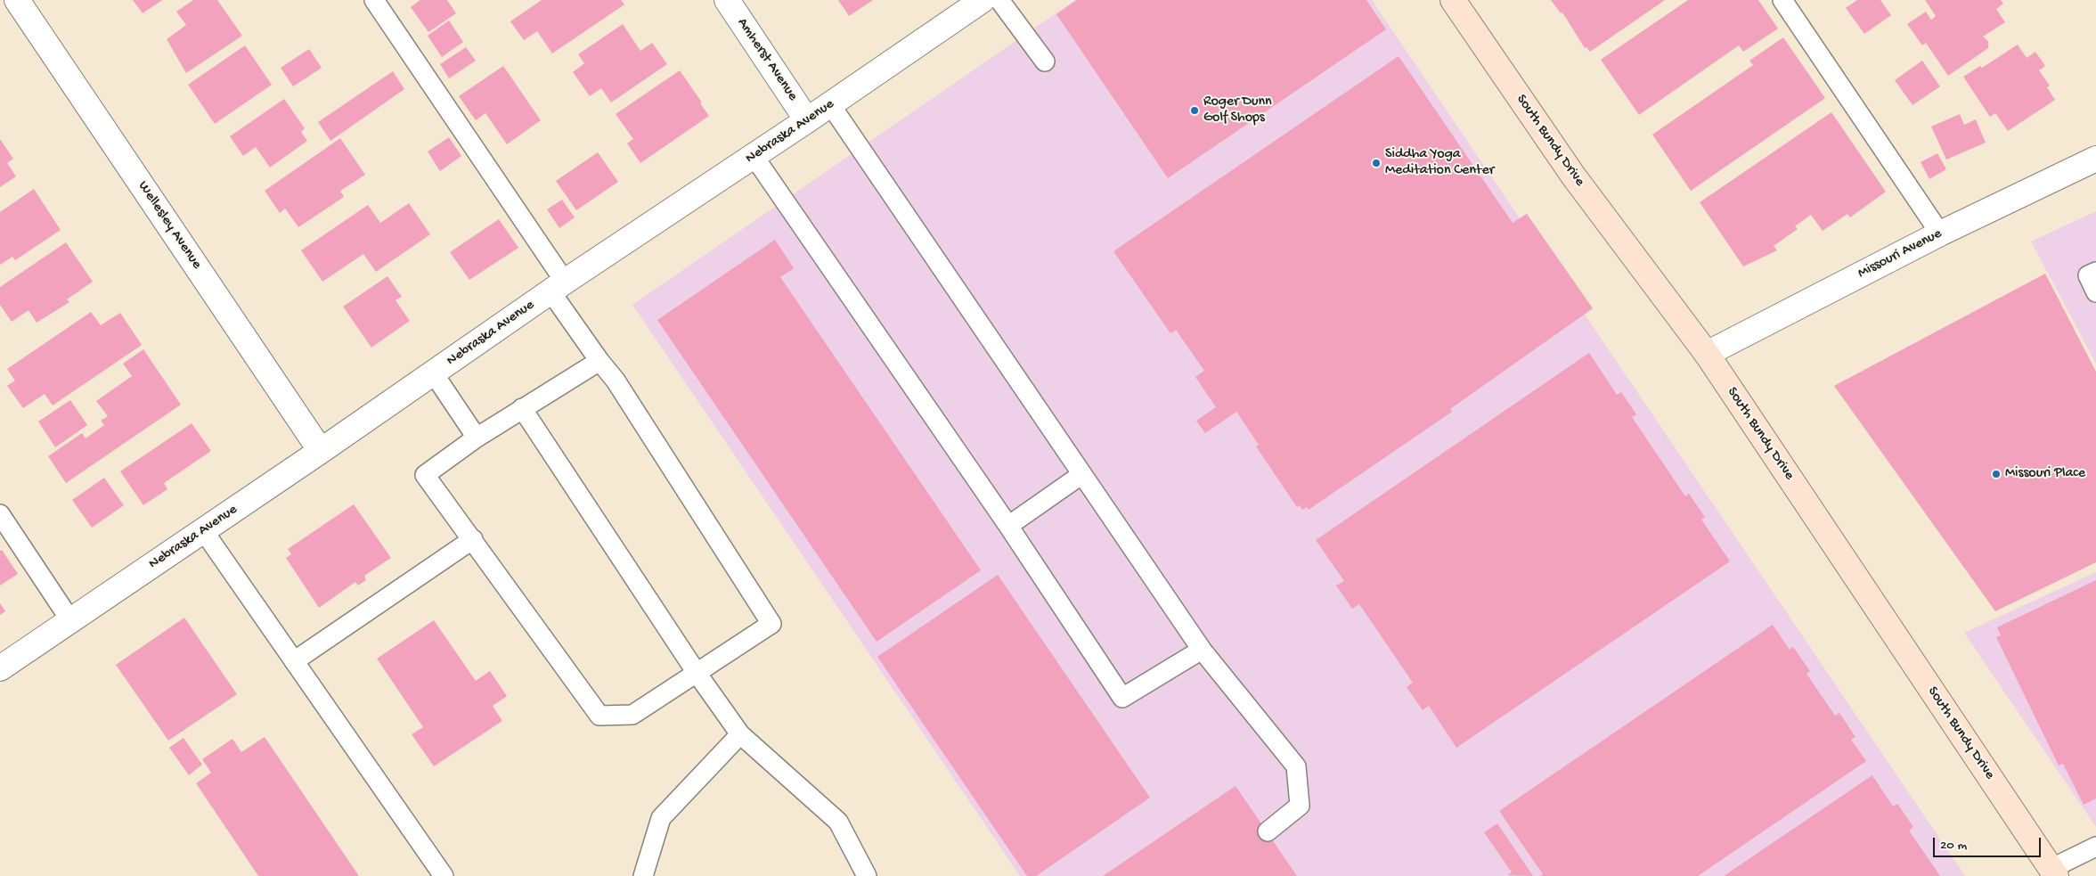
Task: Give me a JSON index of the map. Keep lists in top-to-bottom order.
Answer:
{
  "streets": {
    "main road": ["South Bundy Drive"],
    "street": [
      "Amherst Avenue",
      "Nebraska Avenue",
      "Wellesley Avenue",
      "Missouri Avenue"
    ]
  },
  "crossings": [
    ["Amherst Avenue", "Nebraska Avenue"],
    ["Nebraska Avenue", "Wellesley Avenue"],
    ["South Bundy Drive", "Missouri Avenue"]
  ],
  "places": ["Roger Dunn Golf Shops", "Siddha Yoga Meditation Center", "Missouri Place"],
  "scale_bar": "20 m"
}
